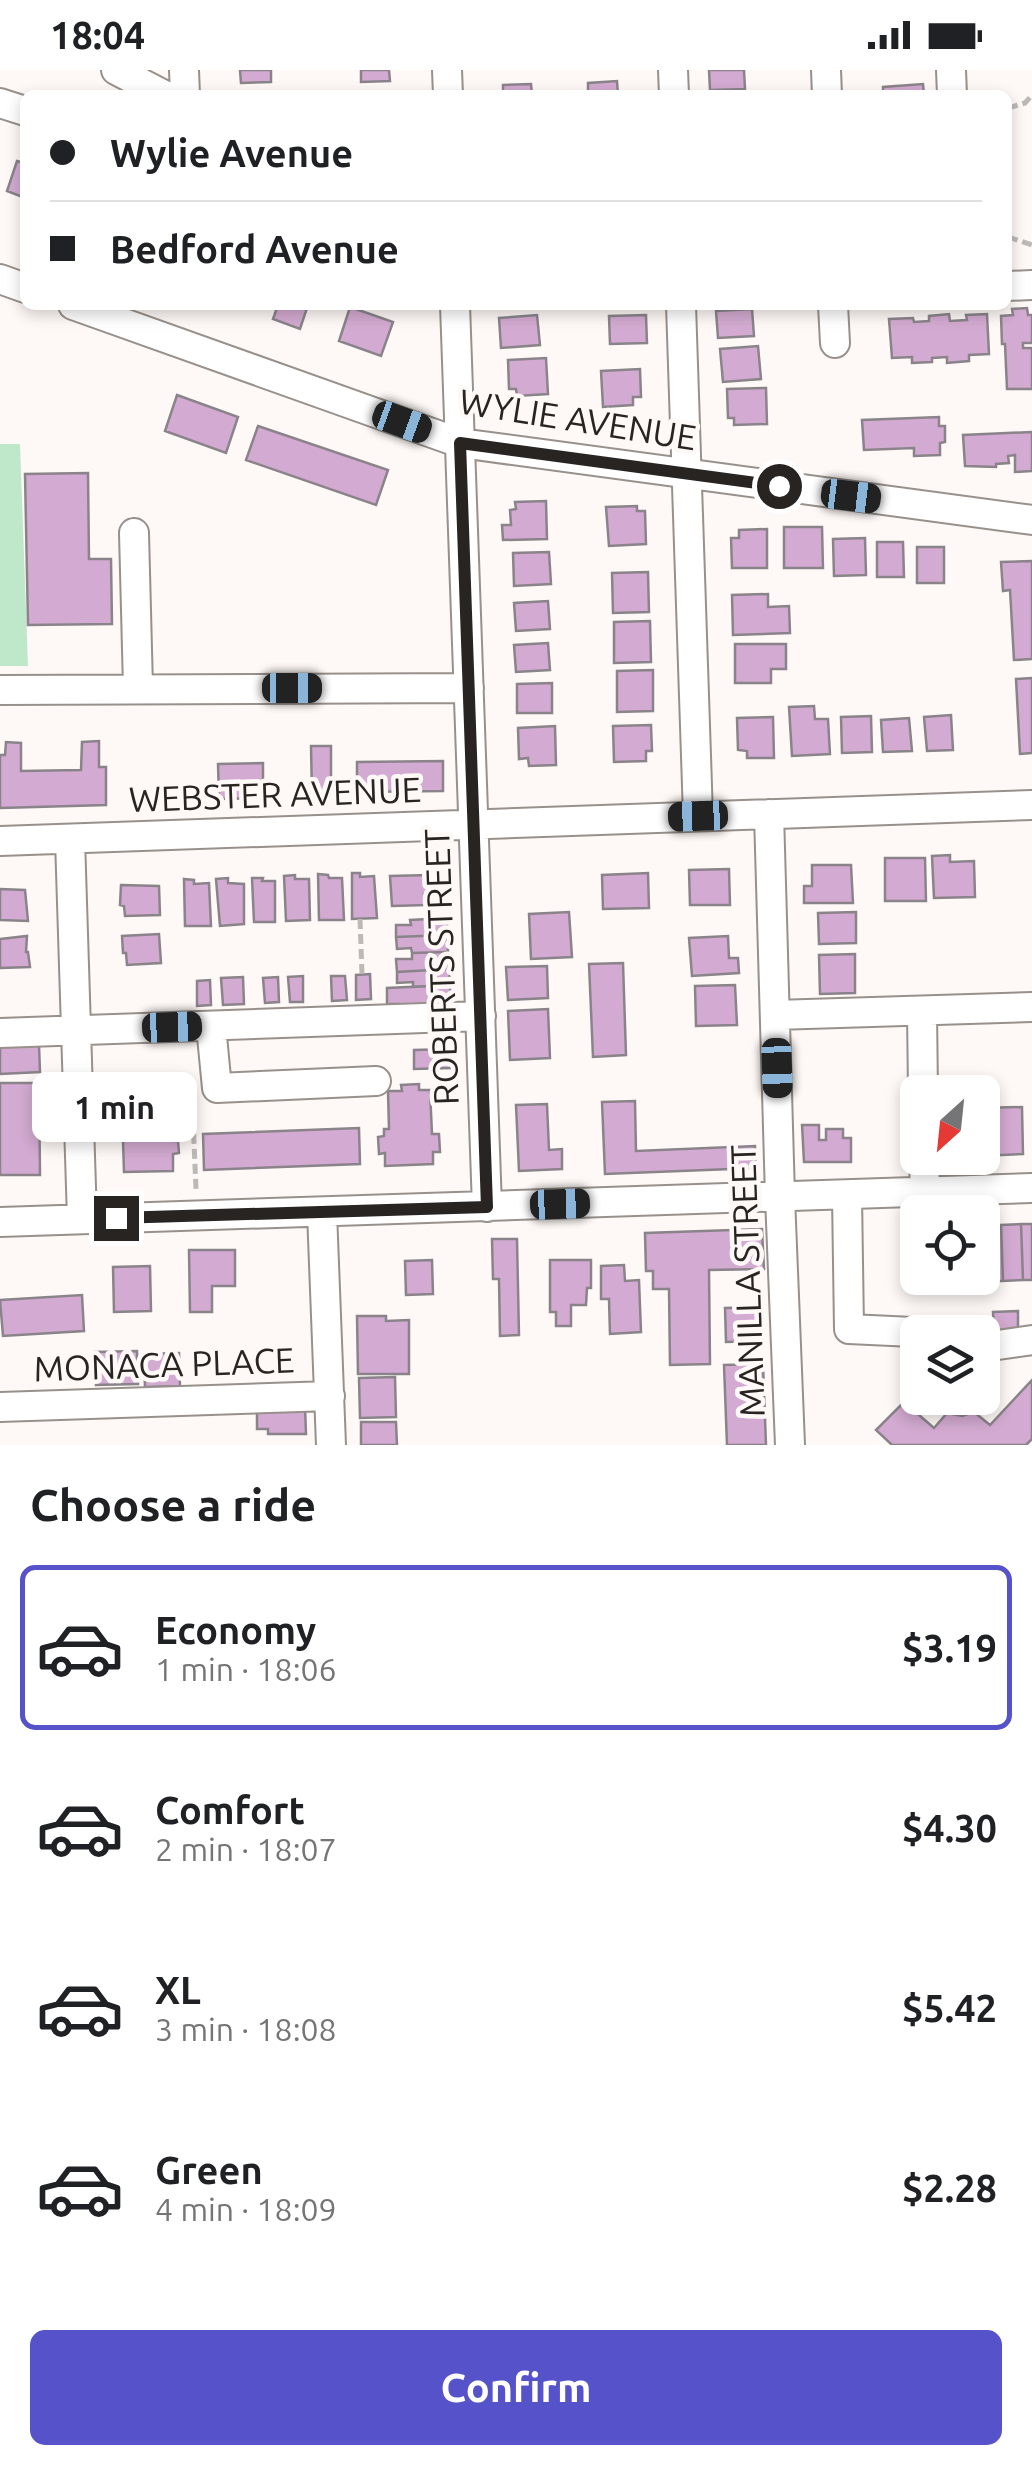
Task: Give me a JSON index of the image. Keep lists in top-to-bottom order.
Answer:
{
  "streets": {
    "street": [
      "WYLIE AVENUE",
      "WEBSTER AVENUE",
      "ROBERTS STREET",
      "MANILLA STREET",
      "MONACA PLACE"
    ]
  },
  "crossings": [
    ["WYLIE AVENUE", "ROBERTS STREET"],
    ["WEBSTER AVENUE", "ROBERTS STREET"],
    ["WEBSTER AVENUE", "MANILLA STREET"]
  ],
  "north": "bottom left",
  "page": {
    "status": "18:04",
    "banner": ["Wylie Avenue", "Bedford Avenue"],
    "bubble": "1 min",
    "heading": "Choose a ride",
    "list": [
      {
        "name": "Economy",
        "note": "1 min · 18:06",
        "value": "$3.19"
      },
      {
        "name": "Comfort",
        "note": "2 min · 18:07",
        "value": "$4.30"
      },
      {
        "name": "XL",
        "note": "3 min · 18:08",
        "value": "$5.42"
      },
      {
        "name": "Green",
        "note": "4 min · 18:09",
        "value": "$2.28"
      }
    ],
    "buttons": "Confirm"
  }
}
